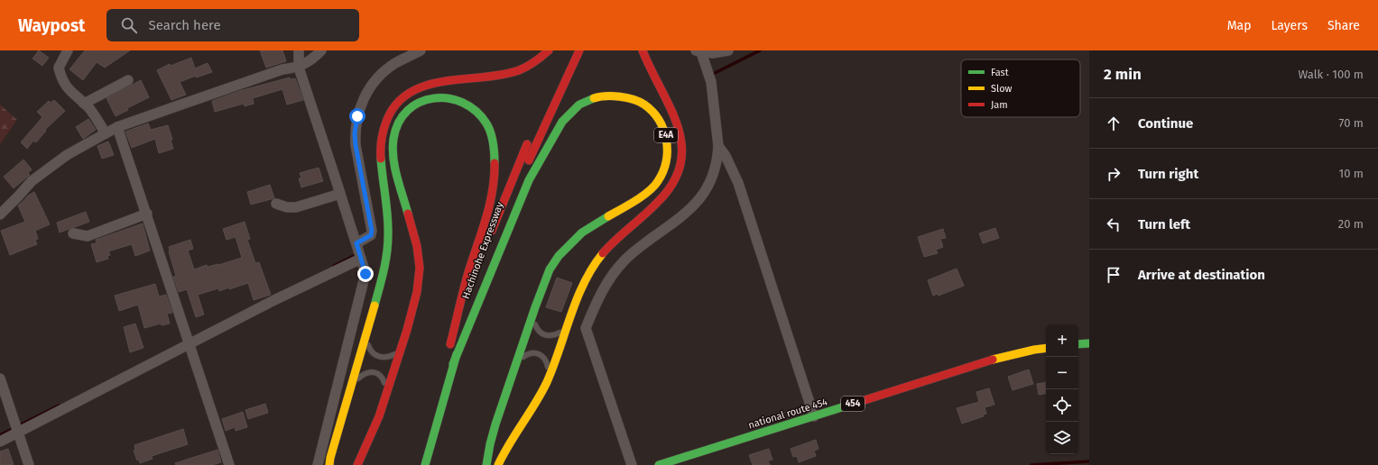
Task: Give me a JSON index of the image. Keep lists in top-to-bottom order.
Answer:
{
  "streets": {
    "highway": [
      "E4A",
      "Hachinohe Expressway",
      "454",
      "national route 454"
    ]
  },
  "crossings": [
    ["E4A", "Hachinohe Expressway"]
  ],
  "legend": ["Fast", "Slow", "Jam"],
  "page": {
    "header": "Waypost",
    "search": "Search here",
    "nav": ["Map", "Layers", "Share"],
    "heading": ["2 min", "Walk · 100 m"],
    "list": [
      ["Continue", "70 m"],
      ["Turn right", "10 m"],
      ["Turn left", "20 m"],
      "Arrive at destination"
    ],
    "map_buttons": ["+", "−"]
  }
}
